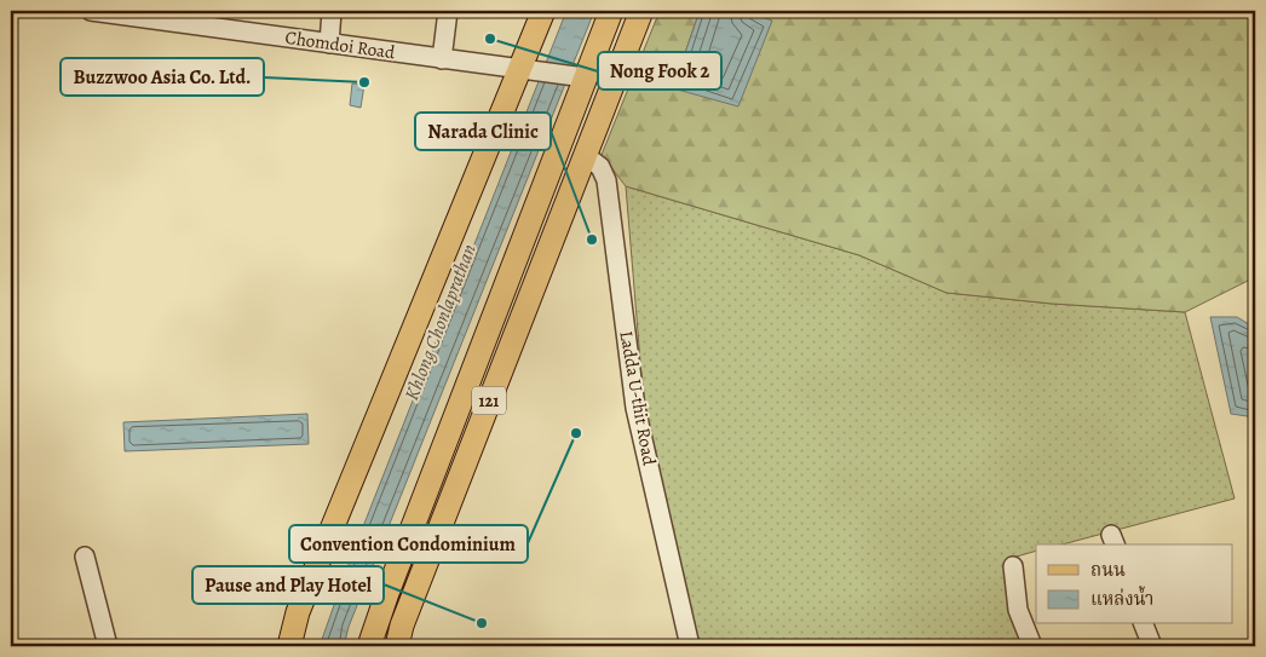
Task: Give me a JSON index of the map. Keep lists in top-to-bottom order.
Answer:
{
  "streets": {
    "main road": ["121"],
    "street": ["Chomdoi Road", "Ladda U-thit Road"]
  },
  "crossings": [
    ["Chomdoi Road", "121"],
    ["Ladda U-thit Road", "121"]
  ],
  "water": ["Khlong Chonlaprathan"],
  "places": [
    "Nong Fook 2",
    "Buzzwoo Asia Co. Ltd.",
    "Narada Clinic",
    "Convention Condominium",
    "Pause and Play Hotel"
  ],
  "legend": ["ถนน", "แหล่งน้ำ"]
}
